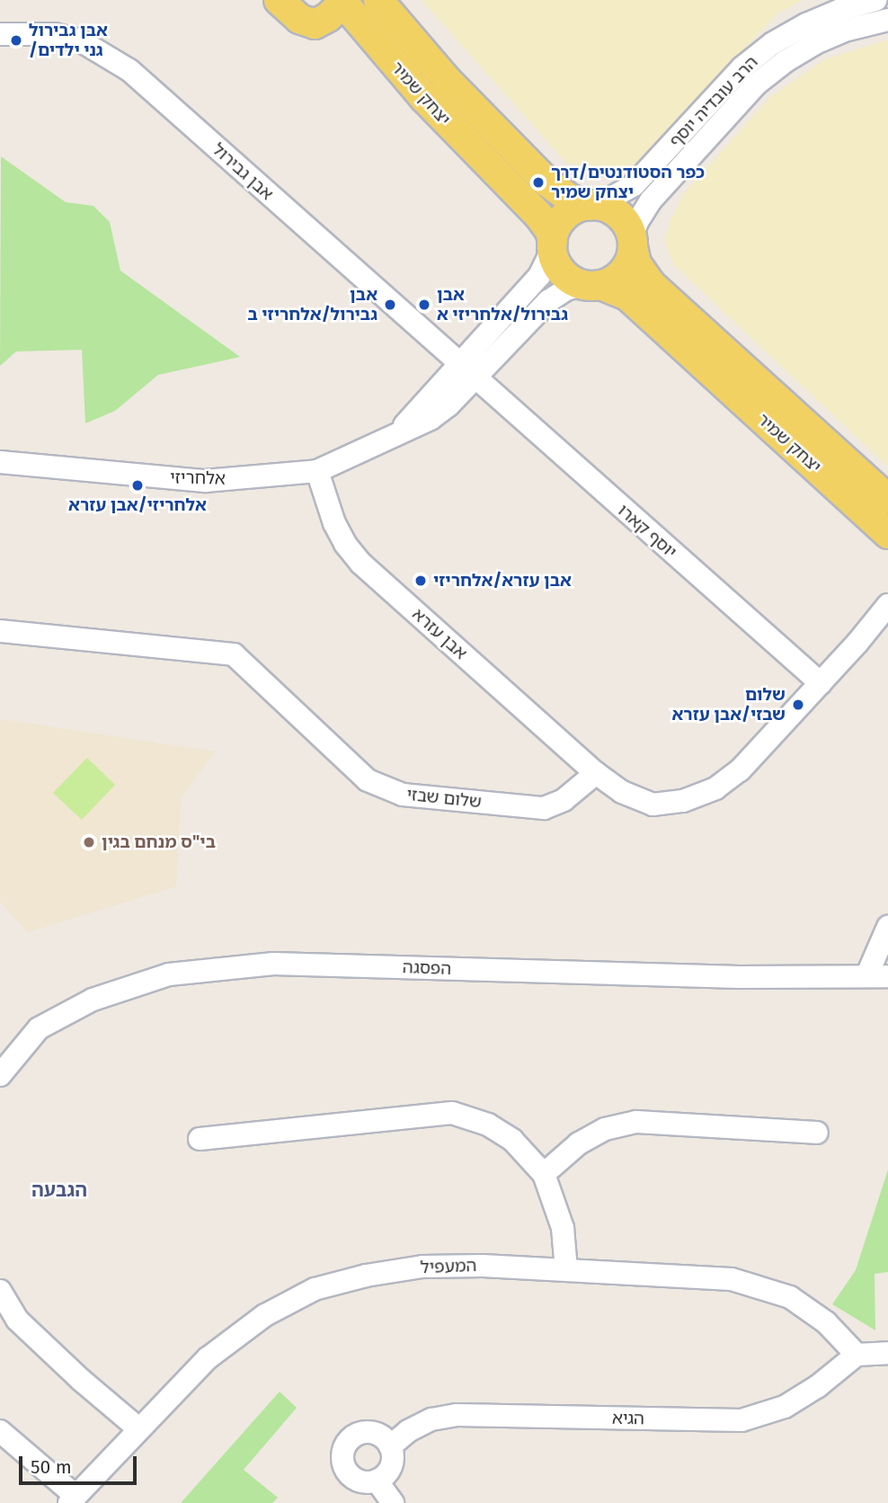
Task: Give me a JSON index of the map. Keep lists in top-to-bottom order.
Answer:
{
  "streets": {
    "main road": ["יצחק שמיר"],
    "street": [
      "הרב עובדיה יוסף",
      "אבן גבירול",
      "אלחריזי",
      "יוסף קארו",
      "אבן עזרא",
      "שלום שבזי",
      "הפסגה",
      "המעפיל",
      "הגיא"
    ]
  },
  "crossings": [
    ["יצחק שמיר", "הרב עובדיה יוסף"],
    ["יצחק שמיר", "אלחריזי"],
    ["הרב עובדיה יוסף", "אלחריזי"],
    ["אבן גבירול", "אלחריזי"],
    ["אבן גבירול", "יוסף קארו"],
    ["אלחריזי", "יוסף קארו"],
    ["אלחריזי", "אבן עזרא"],
    ["אבן עזרא", "שלום שבזי"],
    ["המעפיל", "הגיא"]
  ],
  "districts": ["הגבעה"],
  "places": [
    "אבן גבירול /גני ילדים",
    "כפר הסטודנטים/דרך יצחק שמיר",
    "אבן גבירול/אלחריזי ב",
    "אבן גבירול/אלחריזי א",
    "אלחריזי/אבן עזרא",
    "אבן עזרא/אלחריזי",
    "שלום שבזי/אבן עזרא",
    "בי\"ס מנחם בגין"
  ],
  "scale_bar": "50 m"
}
